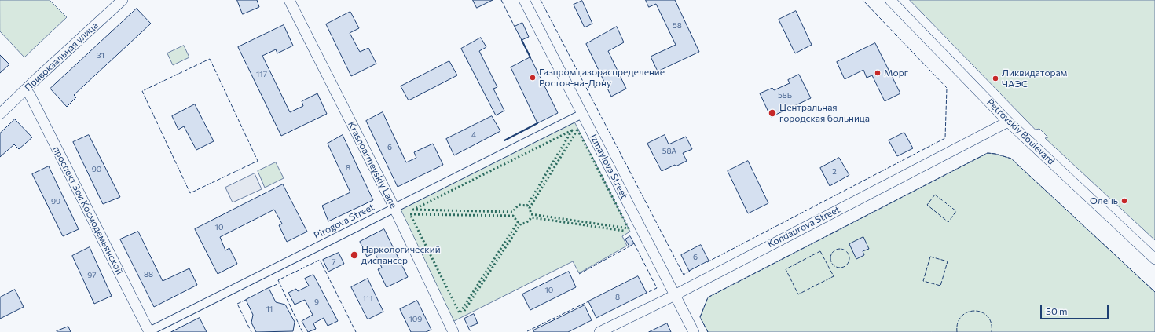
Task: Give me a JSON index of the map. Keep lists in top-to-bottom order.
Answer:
{
  "streets": {
    "street": [
      "Привокзальная улица",
      "Petrovskiy Boulevard",
      "Krasnoarmeyskiy Lane",
      "Izmaylova Street",
      "проспект Зои Космодемьянской",
      "Pirogova Street",
      "Kondaurova Street"
    ]
  },
  "crossings": [
    ["Привокзальная улица", "проспект Зои Космодемьянской"],
    ["Petrovskiy Boulevard", "Kondaurova Street"],
    ["Krasnoarmeyskiy Lane", "Pirogova Street"],
    ["Izmaylova Street", "Pirogova Street"],
    ["Izmaylova Street", "Kondaurova Street"],
    ["проспект Зои Космодемьянской", "Pirogova Street"]
  ],
  "places": [
    "Морг",
    "Газпром газораспределение Ростов-на-Дону",
    "Ликвидаторам ЧАЭС",
    "Центральная городская больница",
    "Олень",
    "Наркологический диспансер"
  ],
  "house_numbers": [
    "58",
    "31",
    "117",
    "58Б",
    "4",
    "6",
    "58А",
    "8",
    "90",
    "2",
    "99",
    "10",
    "6",
    "7",
    "88",
    "97",
    "10",
    "8",
    "111",
    "9",
    "11",
    "109"
  ],
  "scale_bar": "50 m"
}
